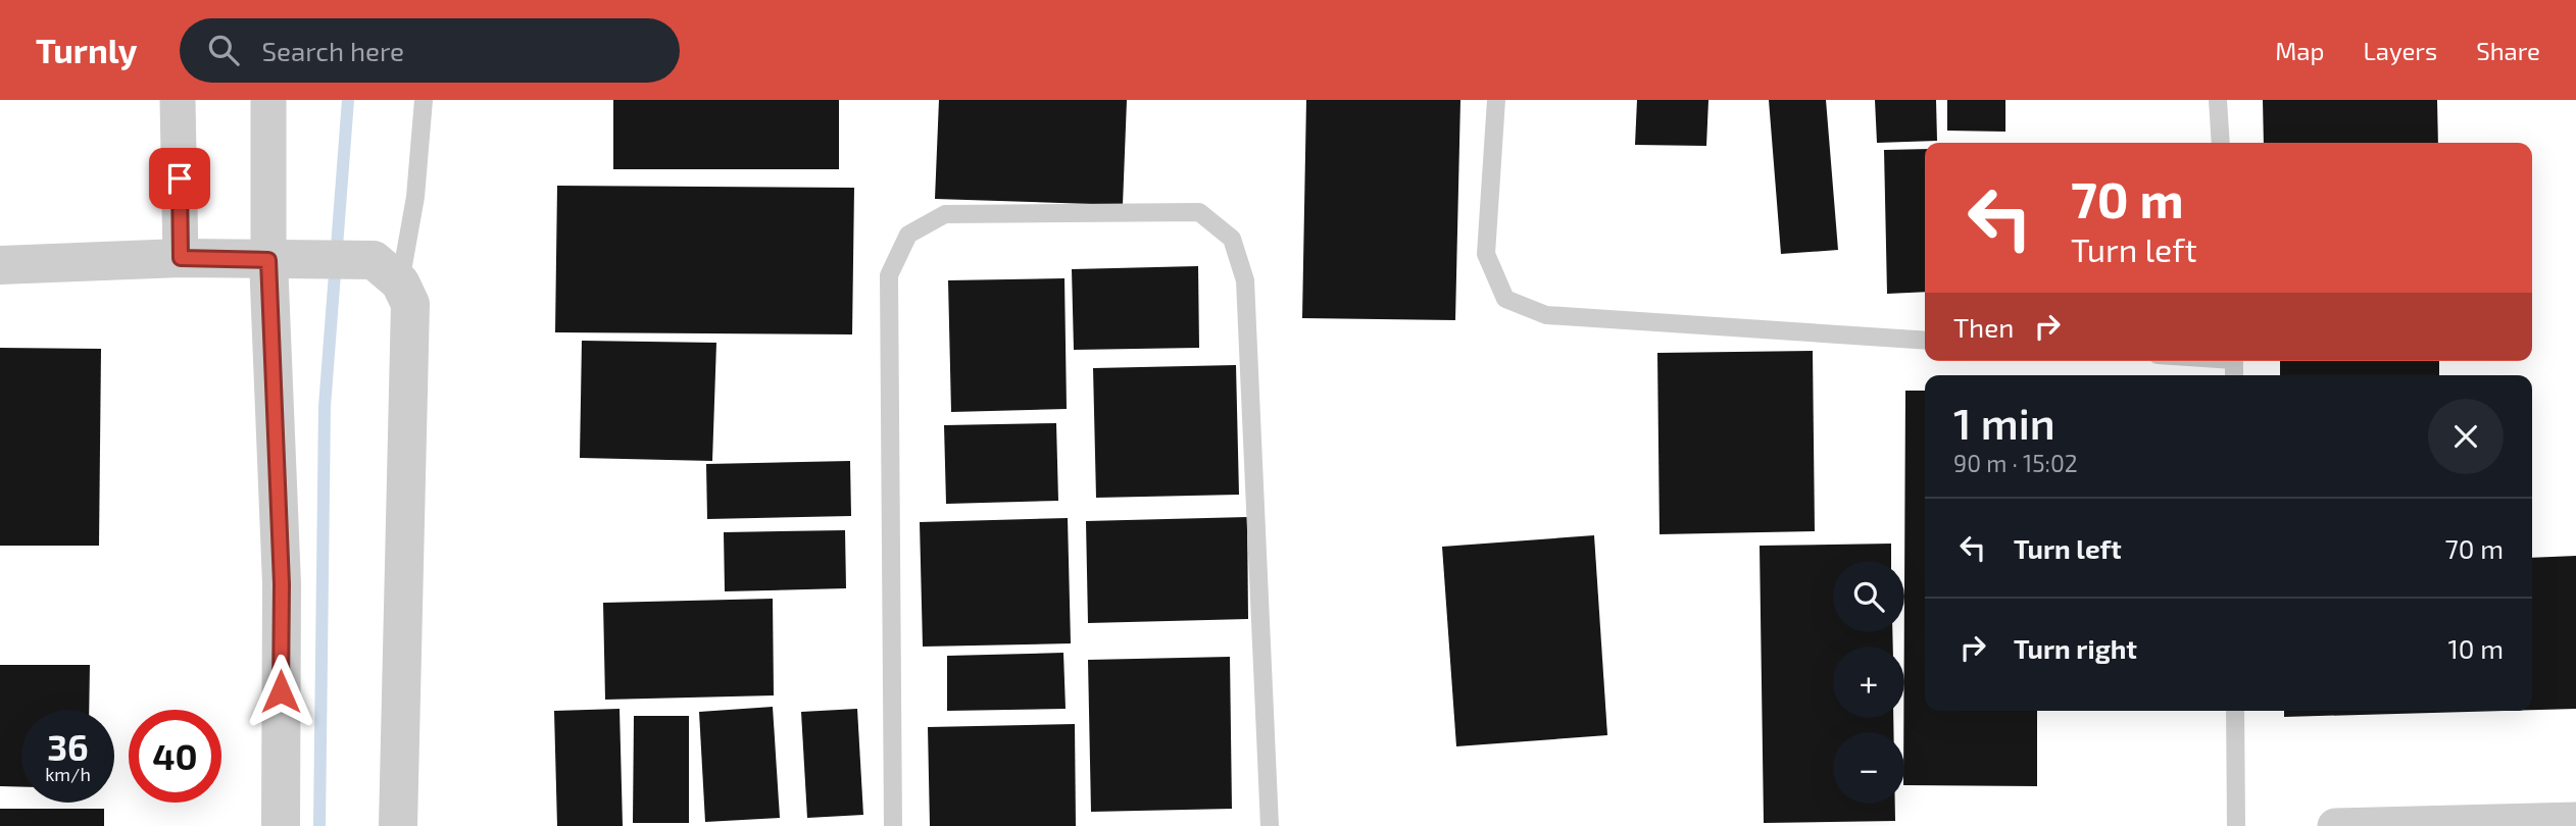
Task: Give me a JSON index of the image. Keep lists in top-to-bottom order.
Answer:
{
  "page": {
    "header": "Turnly",
    "search": "Search here",
    "nav": ["Map", "Layers", "Share"],
    "turn": ["70 m", "Turn left"],
    "then": "Then",
    "heading": ["1 min", "90 m · 15:02"],
    "list": [
      {
        "name": "Turn left",
        "value": "70 m"
      },
      {
        "name": "Turn right",
        "value": "10 m"
      }
    ],
    "map_buttons": ["+", "−"],
    "speed": "36 km/h",
    "limit": "40"
  }
}
